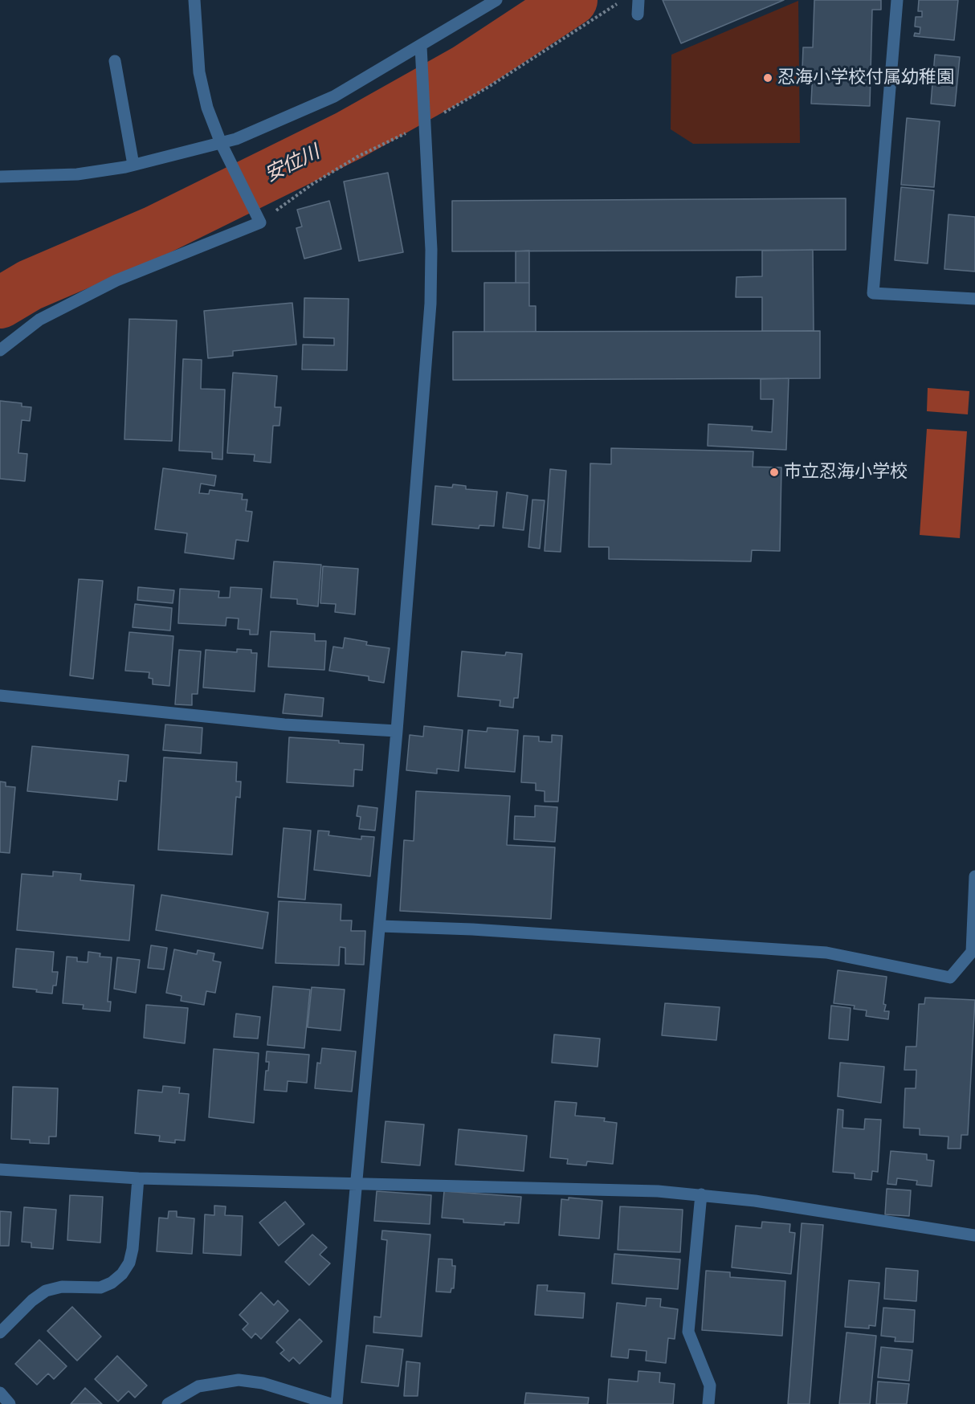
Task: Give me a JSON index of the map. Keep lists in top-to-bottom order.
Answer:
{
  "water": ["安位川"],
  "places": ["忍海小学校付属幼稚園", "市立忍海小学校"]
}
